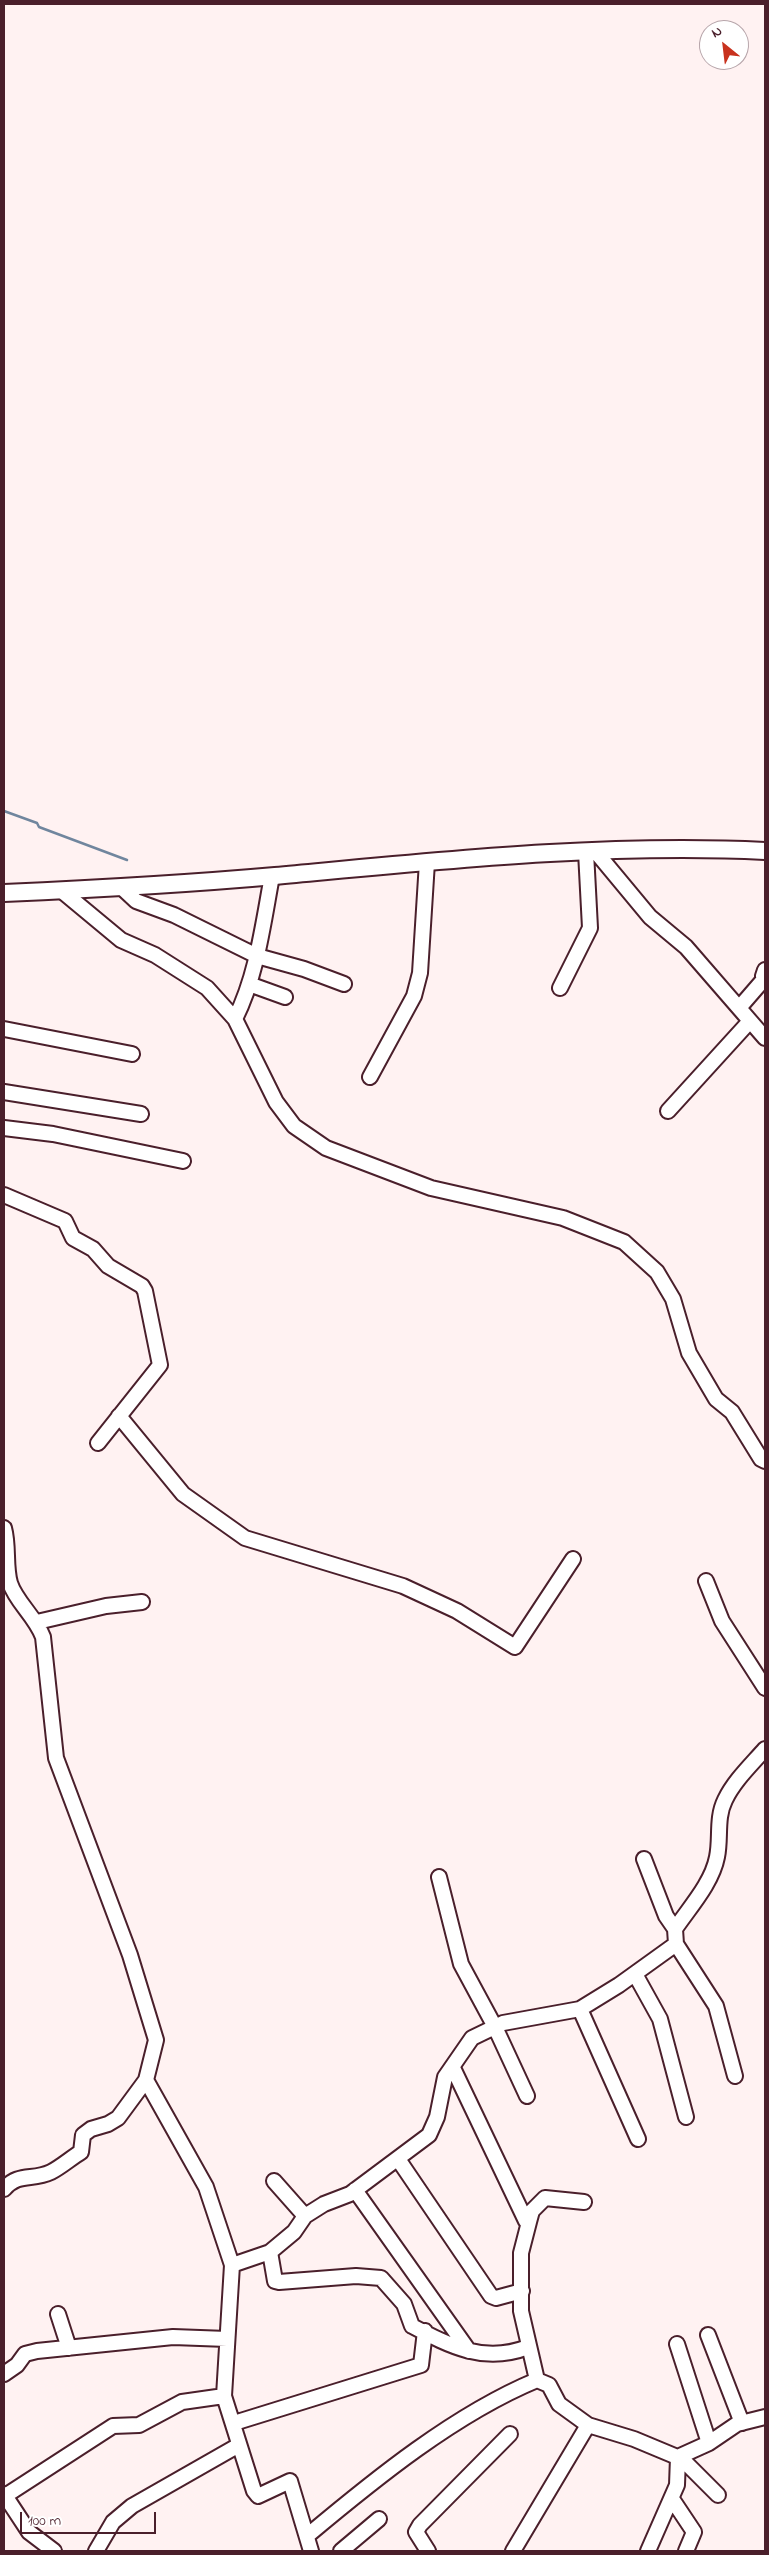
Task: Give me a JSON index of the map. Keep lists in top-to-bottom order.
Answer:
{
  "scale_bar": "100 m",
  "north": "top left"
}
